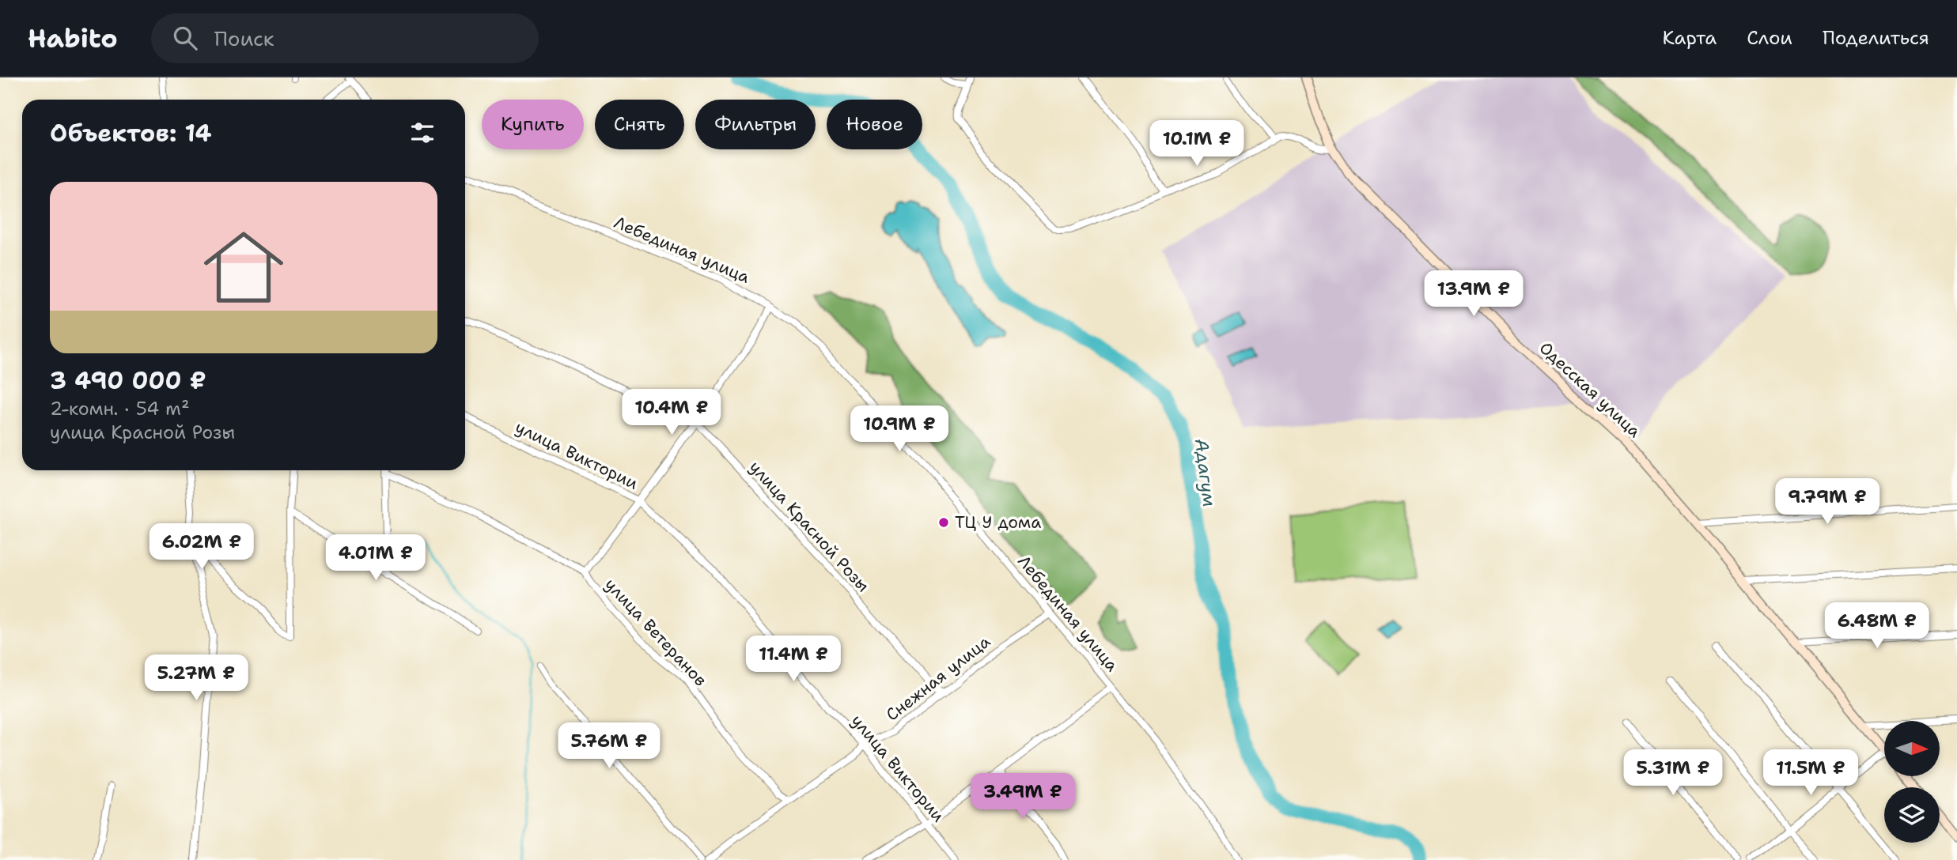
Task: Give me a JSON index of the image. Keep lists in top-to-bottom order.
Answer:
{
  "streets": {
    "main road": ["Одесская улица"],
    "street": [
      "Лебединая улица",
      "улица Виктории",
      "улица Красной Розы",
      "улица Ветеранов",
      "Снежная улица"
    ]
  },
  "crossings": [
    ["Лебединая улица", "Снежная улица"],
    ["улица Виктории", "Снежная улица"],
    ["улица Красной Розы", "Снежная улица"],
    ["улица Ветеранов", "Снежная улица"]
  ],
  "water": ["Адагум"],
  "places": ["ТЦ У дома"],
  "north": "right",
  "page": {
    "header": "Habito",
    "search": "Поиск",
    "nav": ["Карта", "Слои", "Поделиться"],
    "chip": [
      "Купить",
      "Снять",
      "Фильтры",
      "Новое"
    ],
    "heading": "Объектов: 14",
    "price": [
      "10.1M ₽",
      "13.9M ₽",
      "10.4M ₽",
      "10.9M ₽",
      "9.79M ₽",
      "6.02M ₽",
      "4.01M ₽",
      "6.48M ₽",
      "11.4M ₽",
      "5.27M ₽",
      "5.76M ₽",
      "5.31M ₽",
      "11.5M ₽",
      "3.49M ₽"
    ],
    "list": [
      {
        "name": "3 490 000 ₽",
        "note": "2-комн. · 54 m² · улица Красной Розы"
      }
    ]
  }
}
